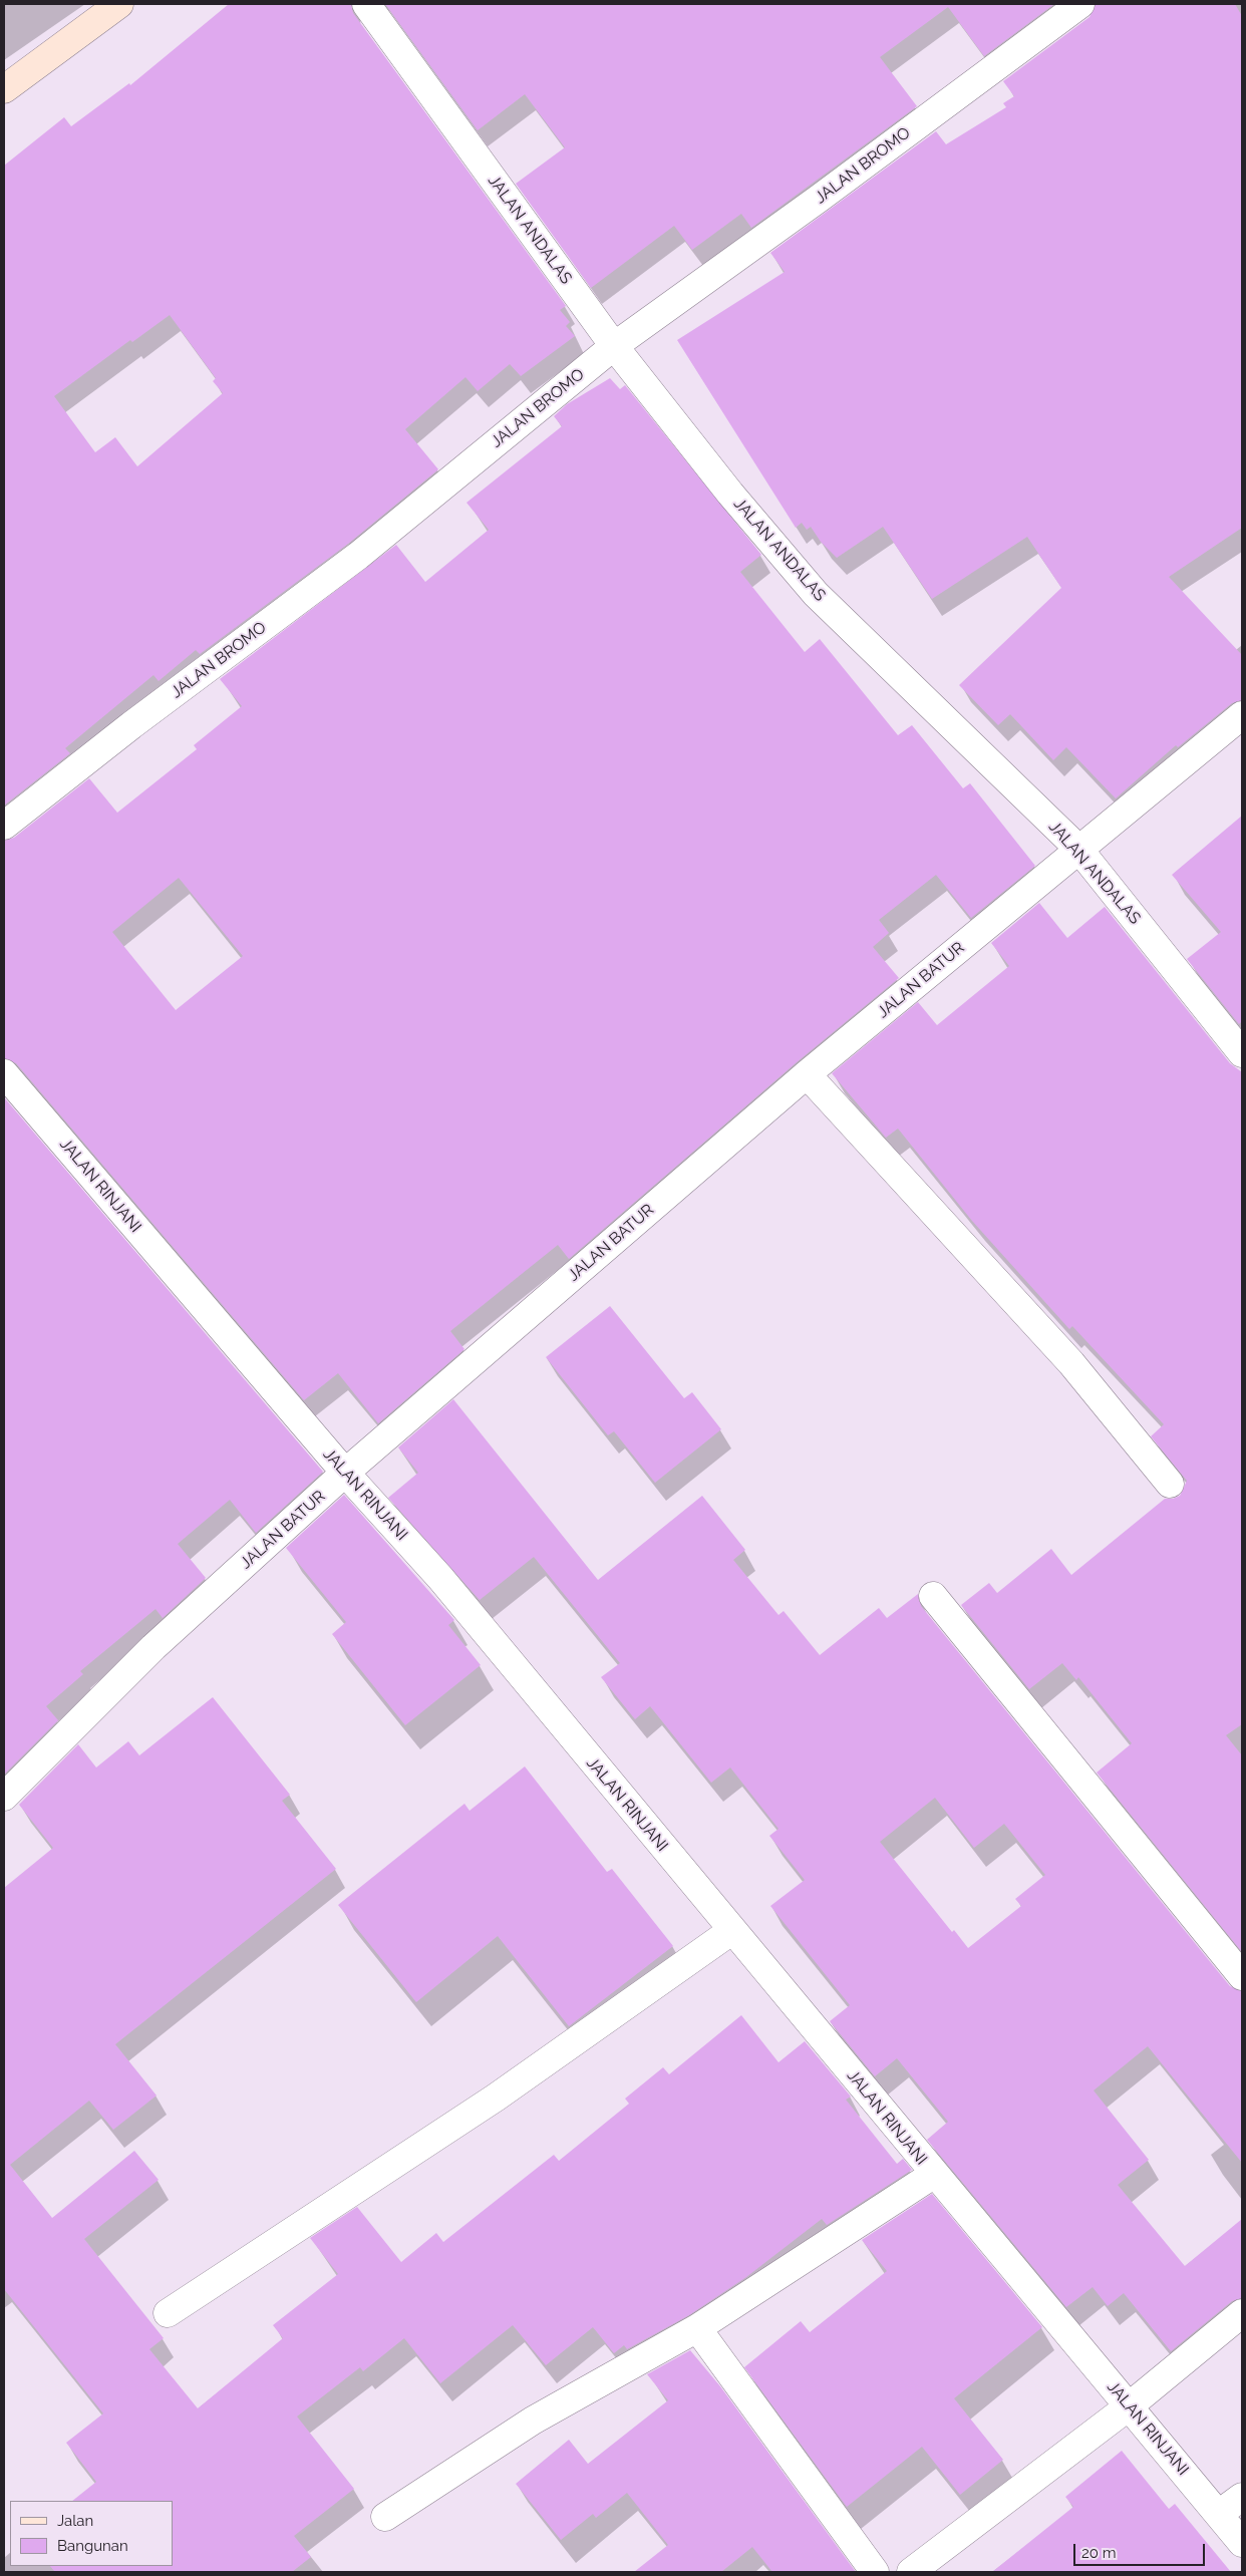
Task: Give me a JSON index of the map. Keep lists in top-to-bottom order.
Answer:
{
  "streets": {
    "street": [
      "JALAN BROMO",
      "JALAN ANDALAS",
      "JALAN BATUR",
      "JALAN RINJANI"
    ]
  },
  "crossings": [
    ["JALAN BROMO", "JALAN ANDALAS"],
    ["JALAN ANDALAS", "JALAN BATUR"],
    ["JALAN BATUR", "JALAN RINJANI"]
  ],
  "legend": ["Jalan", "Bangunan"],
  "scale_bar": "20 m"
}
